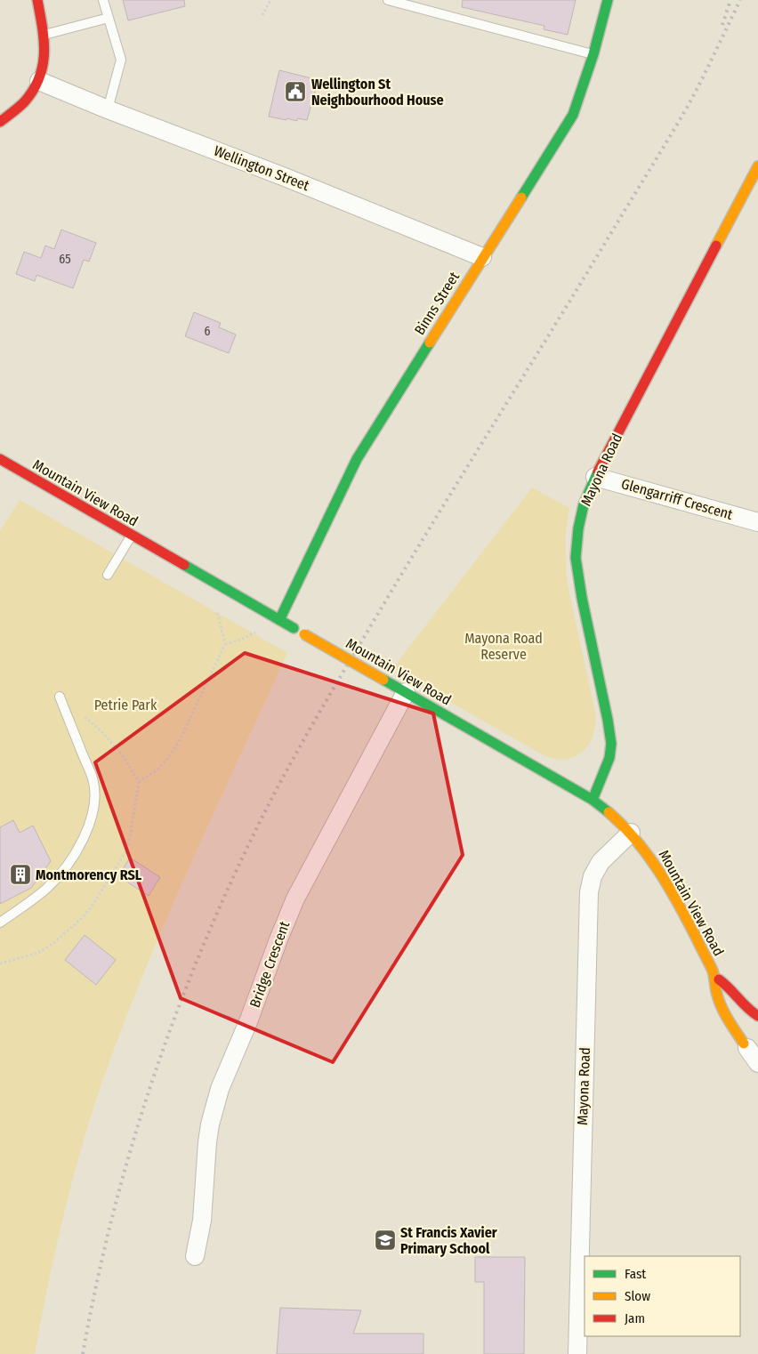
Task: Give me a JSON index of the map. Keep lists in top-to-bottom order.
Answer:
{
  "streets": {
    "street": [
      "Wellington Street",
      "Binns Street",
      "Mayona Road",
      "Mountain View Road",
      "Glengarriff Crescent",
      "Bridge Crescent"
    ]
  },
  "crossings": [
    ["Wellington Street", "Binns Street"],
    ["Binns Street", "Mountain View Road"],
    ["Mayona Road", "Mountain View Road"],
    ["Mayona Road", "Glengarriff Crescent"],
    ["Mountain View Road", "Bridge Crescent"]
  ],
  "parks": ["Mayona Road Reserve", "Petrie Park"],
  "places": {
    "public building": ["Wellington St Neighbourhood House"],
    "building": ["Montmorency RSL"],
    "school or university": ["St Francis Xavier Primary School"]
  },
  "house_numbers": ["65", "6"],
  "legend": ["Fast", "Slow", "Jam"]
}
